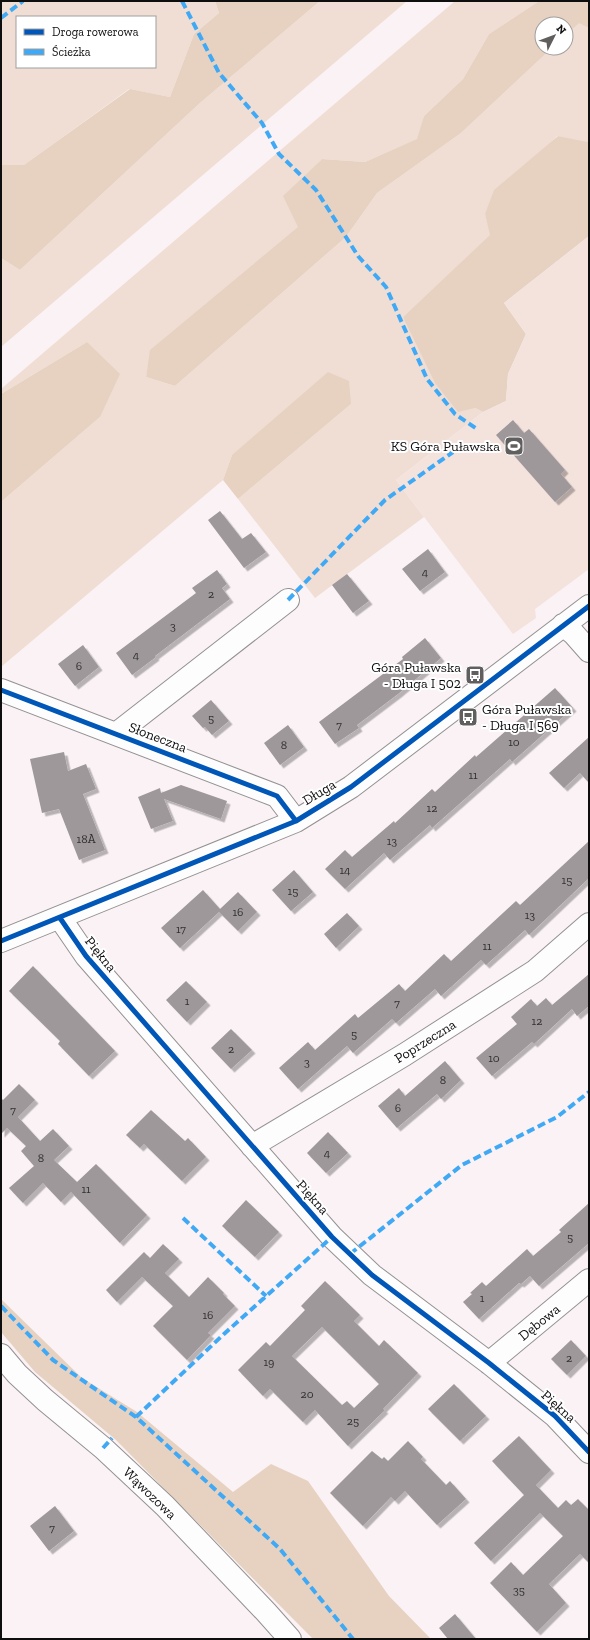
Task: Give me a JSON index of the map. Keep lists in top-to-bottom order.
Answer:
{
  "streets": {
    "street": [
      "Słoneczna",
      "Długa",
      "Piękna",
      "Poprzeczna",
      "Dębowa",
      "Wąwozowa"
    ]
  },
  "crossings": [
    ["Słoneczna", "Długa"],
    ["Długa", "Piękna"],
    ["Piękna", "Poprzeczna"],
    ["Piękna", "Dębowa"]
  ],
  "places": {
    "sports": ["KS Góra Puławska"],
    "bus stop": ["Góra Puławska - Długa I 502", "Góra Puławska - Długa I 569"]
  },
  "house_numbers": [
    "4",
    "2",
    "3",
    "4",
    "6",
    "5",
    "7",
    "10",
    "8",
    "11",
    "12",
    "18A",
    "13",
    "14",
    "15",
    "15",
    "16",
    "13",
    "17",
    "11",
    "1",
    "7",
    "12",
    "5",
    "2",
    "10",
    "3",
    "8",
    "6",
    "7",
    "4",
    "8",
    "11",
    "5",
    "1",
    "16",
    "2",
    "19",
    "20",
    "25",
    "7",
    "35"
  ],
  "legend": ["Droga rowerowa", "Ścieżka"],
  "north": "top right"
}
